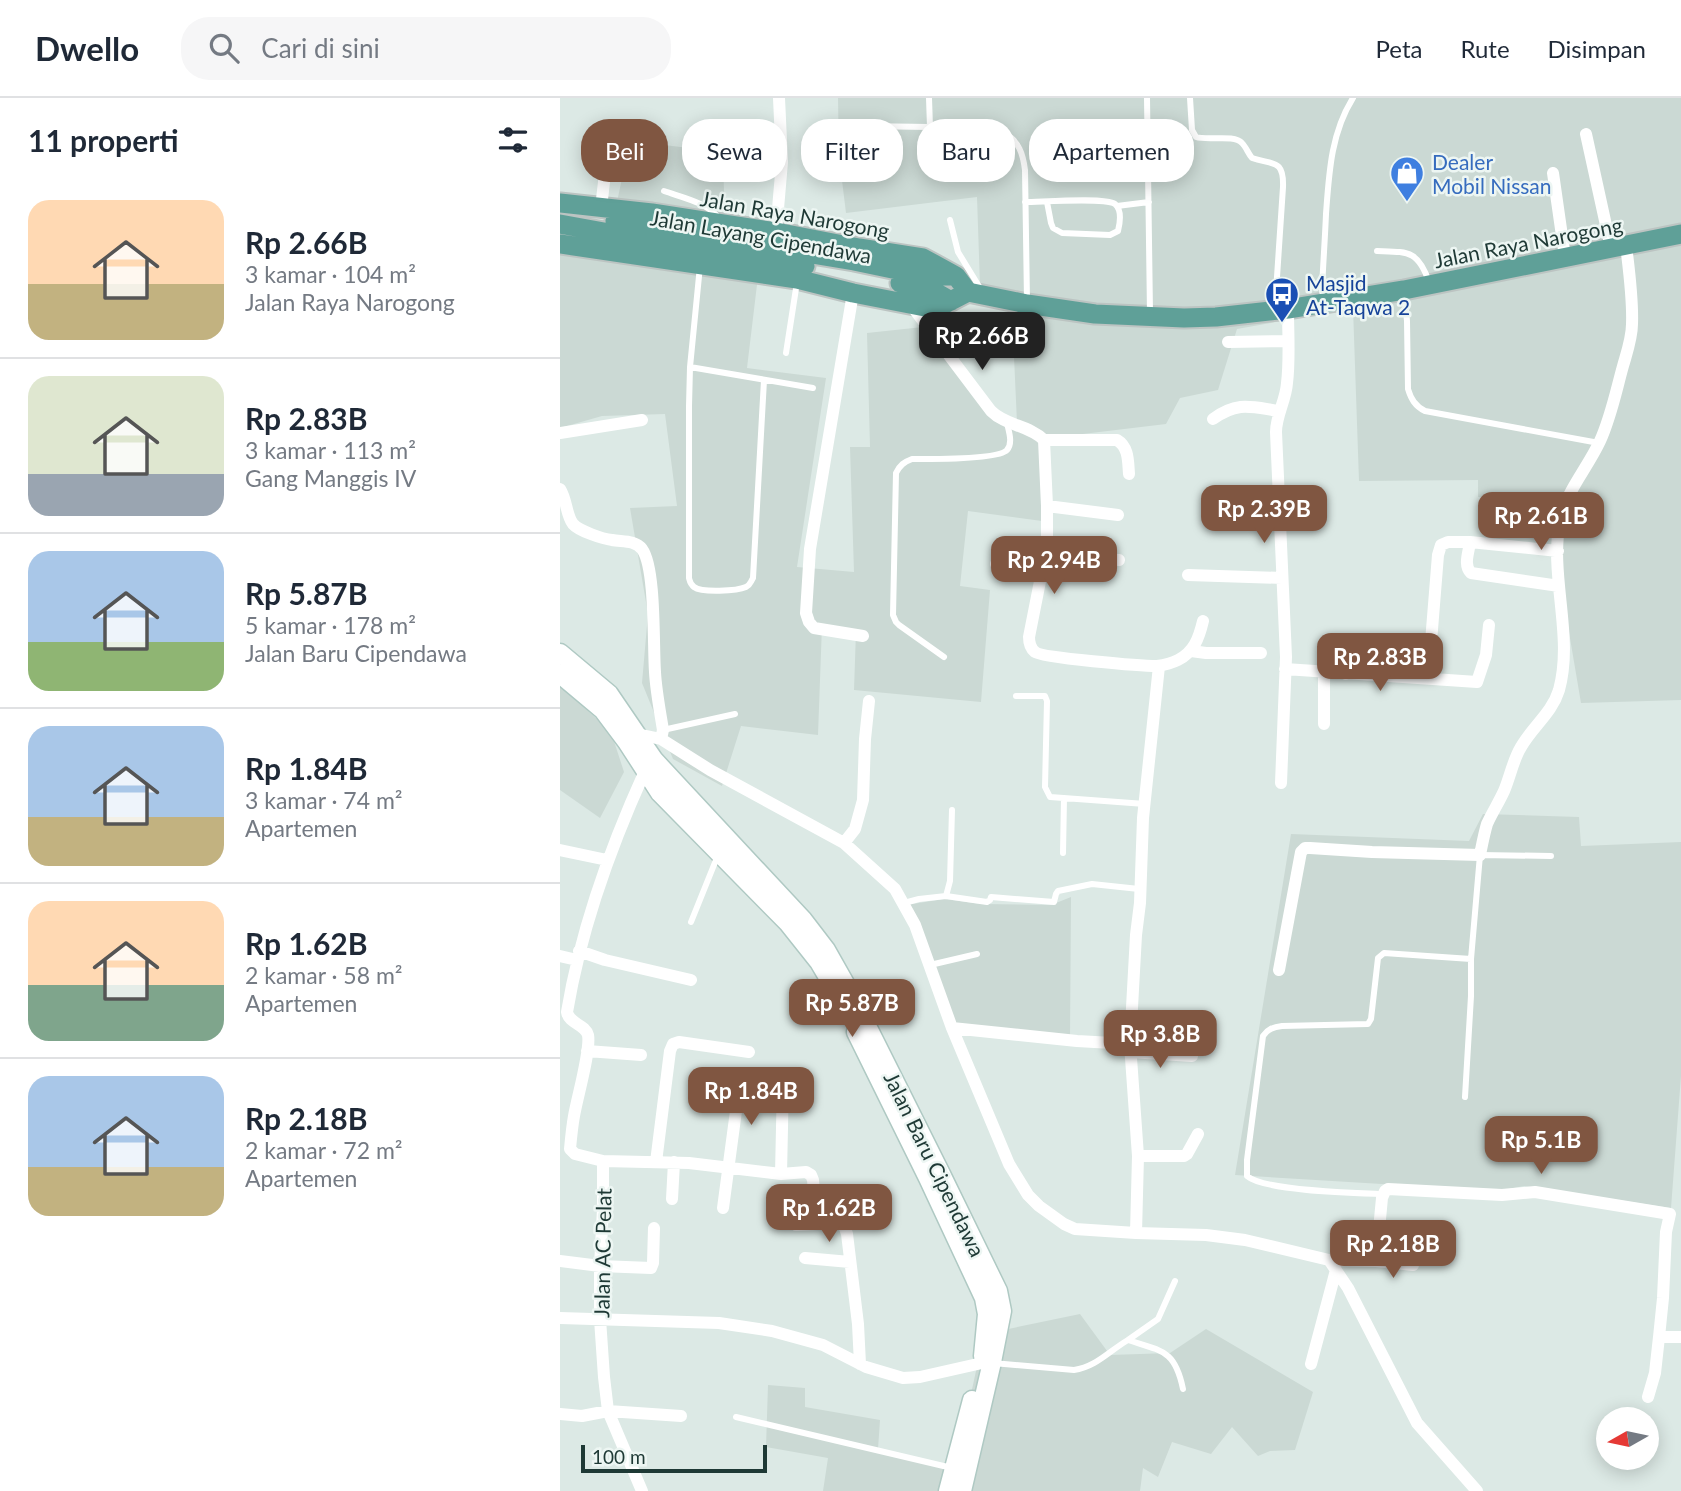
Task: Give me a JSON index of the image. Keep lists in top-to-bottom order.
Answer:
{
  "streets": {
    "main road": ["Jalan Raya Narogong", "Jalan Layang Cipendawa", "Jalan Baru Cipendawa"],
    "street": ["Jalan AC Pelat"]
  },
  "crossings": [
    ["Jalan Raya Narogong", "Jalan Layang Cipendawa"]
  ],
  "places": {
    "shop": ["Dealer Mobil Nissan"],
    "bus stop": ["Masjid At-Taqwa 2"]
  },
  "scale_bar": "100 m",
  "north": "left",
  "page": {
    "header": "Dwello",
    "search": "Cari di sini",
    "nav": ["Peta", "Rute", "Disimpan"],
    "heading": "11 properti",
    "chip": [
      "Beli",
      "Sewa",
      "Filter",
      "Baru",
      "Apartemen"
    ],
    "list": [
      {
        "name": "Rp 2.66B",
        "note": "3 kamar · 104 m² · Jalan Raya Narogong"
      },
      {
        "name": "Rp 2.83B",
        "note": "3 kamar · 113 m² · Gang Manggis IV"
      },
      {
        "name": "Rp 5.87B",
        "note": "5 kamar · 178 m² · Jalan Baru Cipendawa"
      },
      {
        "name": "Rp 1.84B",
        "note": "3 kamar · 74 m² · Apartemen"
      },
      {
        "name": "Rp 1.62B",
        "note": "2 kamar · 58 m² · Apartemen"
      },
      {
        "name": "Rp 2.18B",
        "note": "2 kamar · 72 m² · Apartemen"
      }
    ],
    "price": [
      "Rp 2.66B",
      "Rp 2.39B",
      "Rp 2.61B",
      "Rp 2.94B",
      "Rp 2.83B",
      "Rp 5.87B",
      "Rp 3.8B",
      "Rp 1.84B",
      "Rp 5.1B",
      "Rp 1.62B",
      "Rp 2.18B"
    ],
    "scale": "100 m"
  }
}
